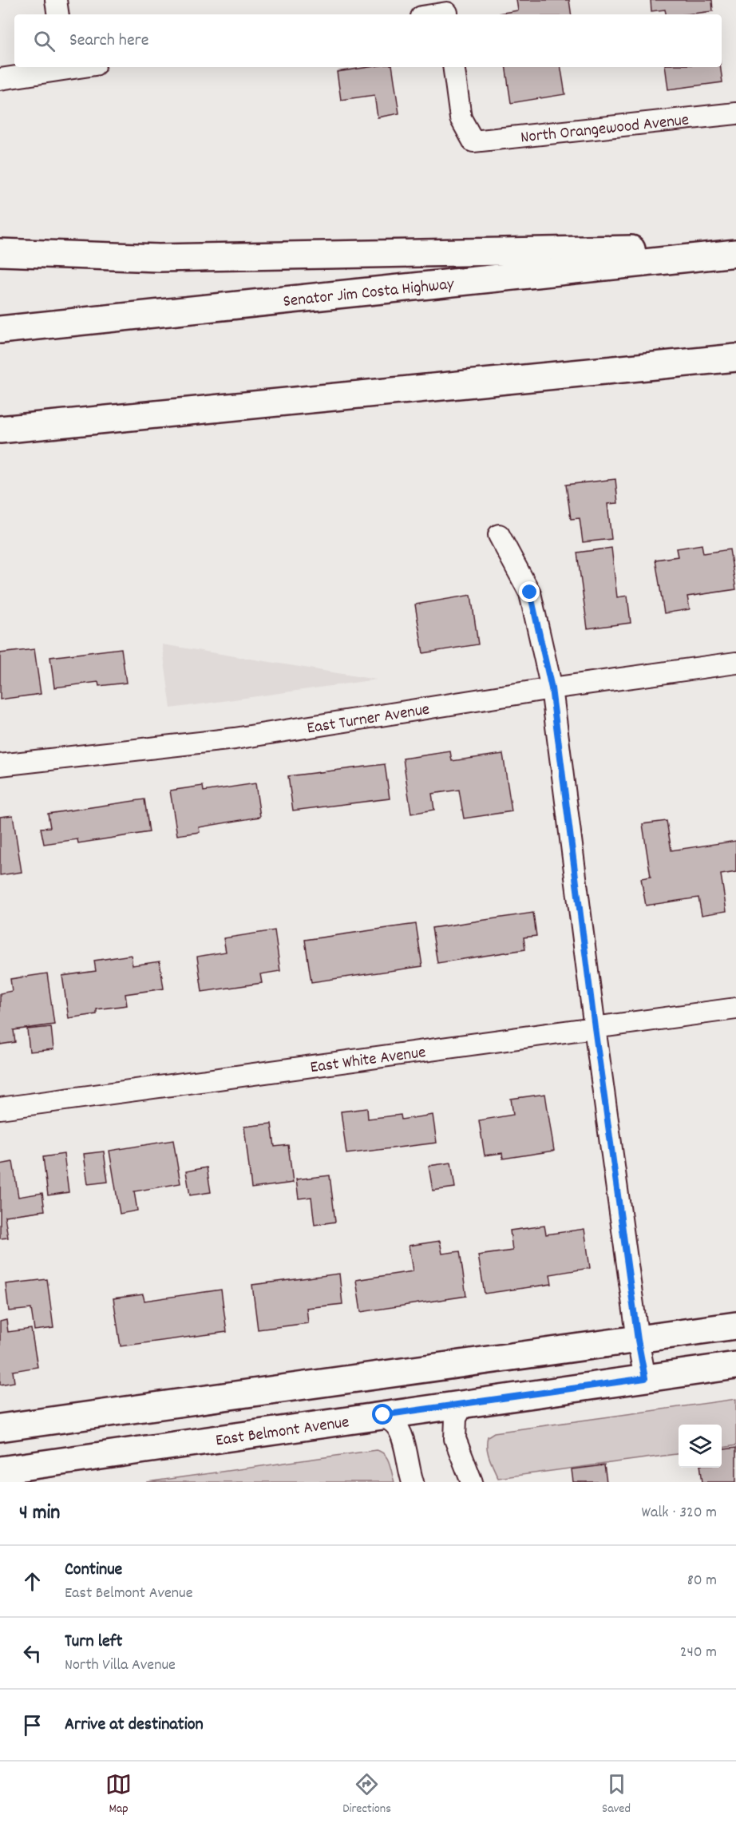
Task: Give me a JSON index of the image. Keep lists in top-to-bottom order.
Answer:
{
  "streets": {
    "main road": ["Senator Jim Costa Highway", "East Belmont Avenue"],
    "street": ["North Orangewood Avenue", "East Turner Avenue", "East White Avenue"]
  },
  "page": {
    "search": "Search here",
    "heading": ["4 min", "Walk · 320 m"],
    "list": [
      ["Continue", "East Belmont Avenue", "80 m"],
      ["Turn left", "North Villa Avenue", "240 m"],
      "Arrive at destination"
    ],
    "nav": ["Map", "Directions", "Saved"]
  }
}
